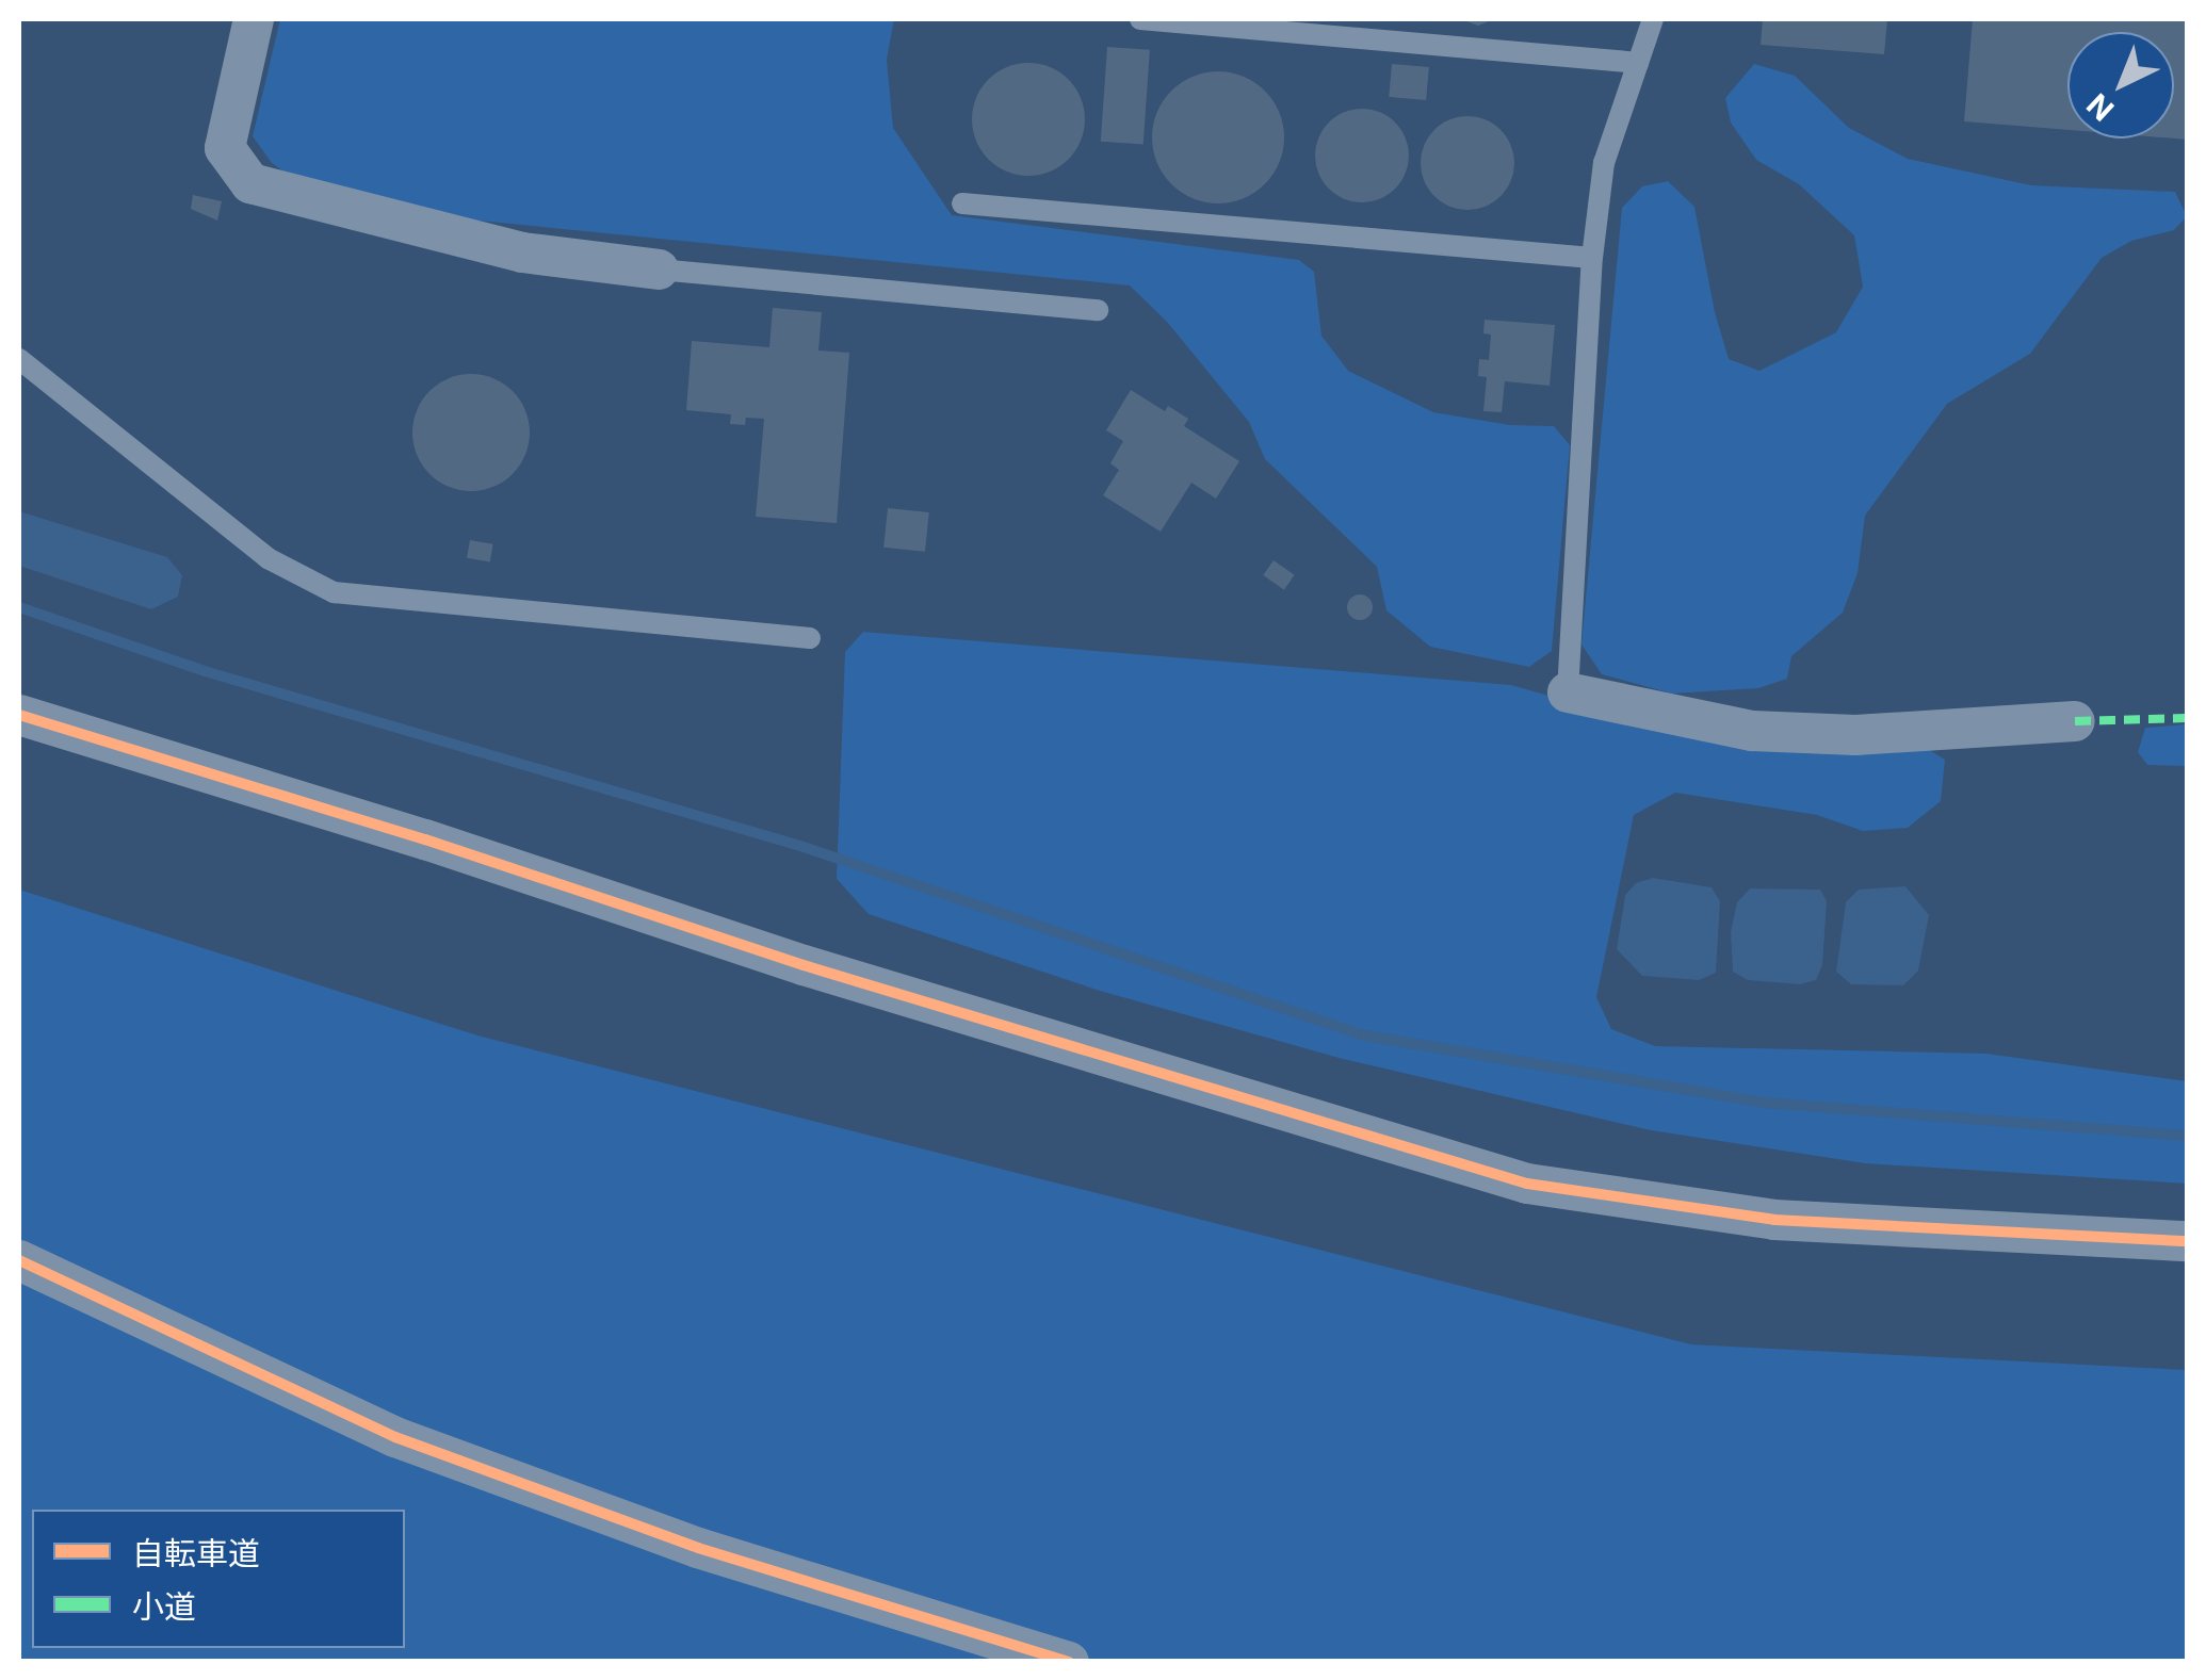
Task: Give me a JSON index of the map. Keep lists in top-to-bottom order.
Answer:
{
  "legend": ["自転車道", "小道"],
  "north": "bottom left"
}
